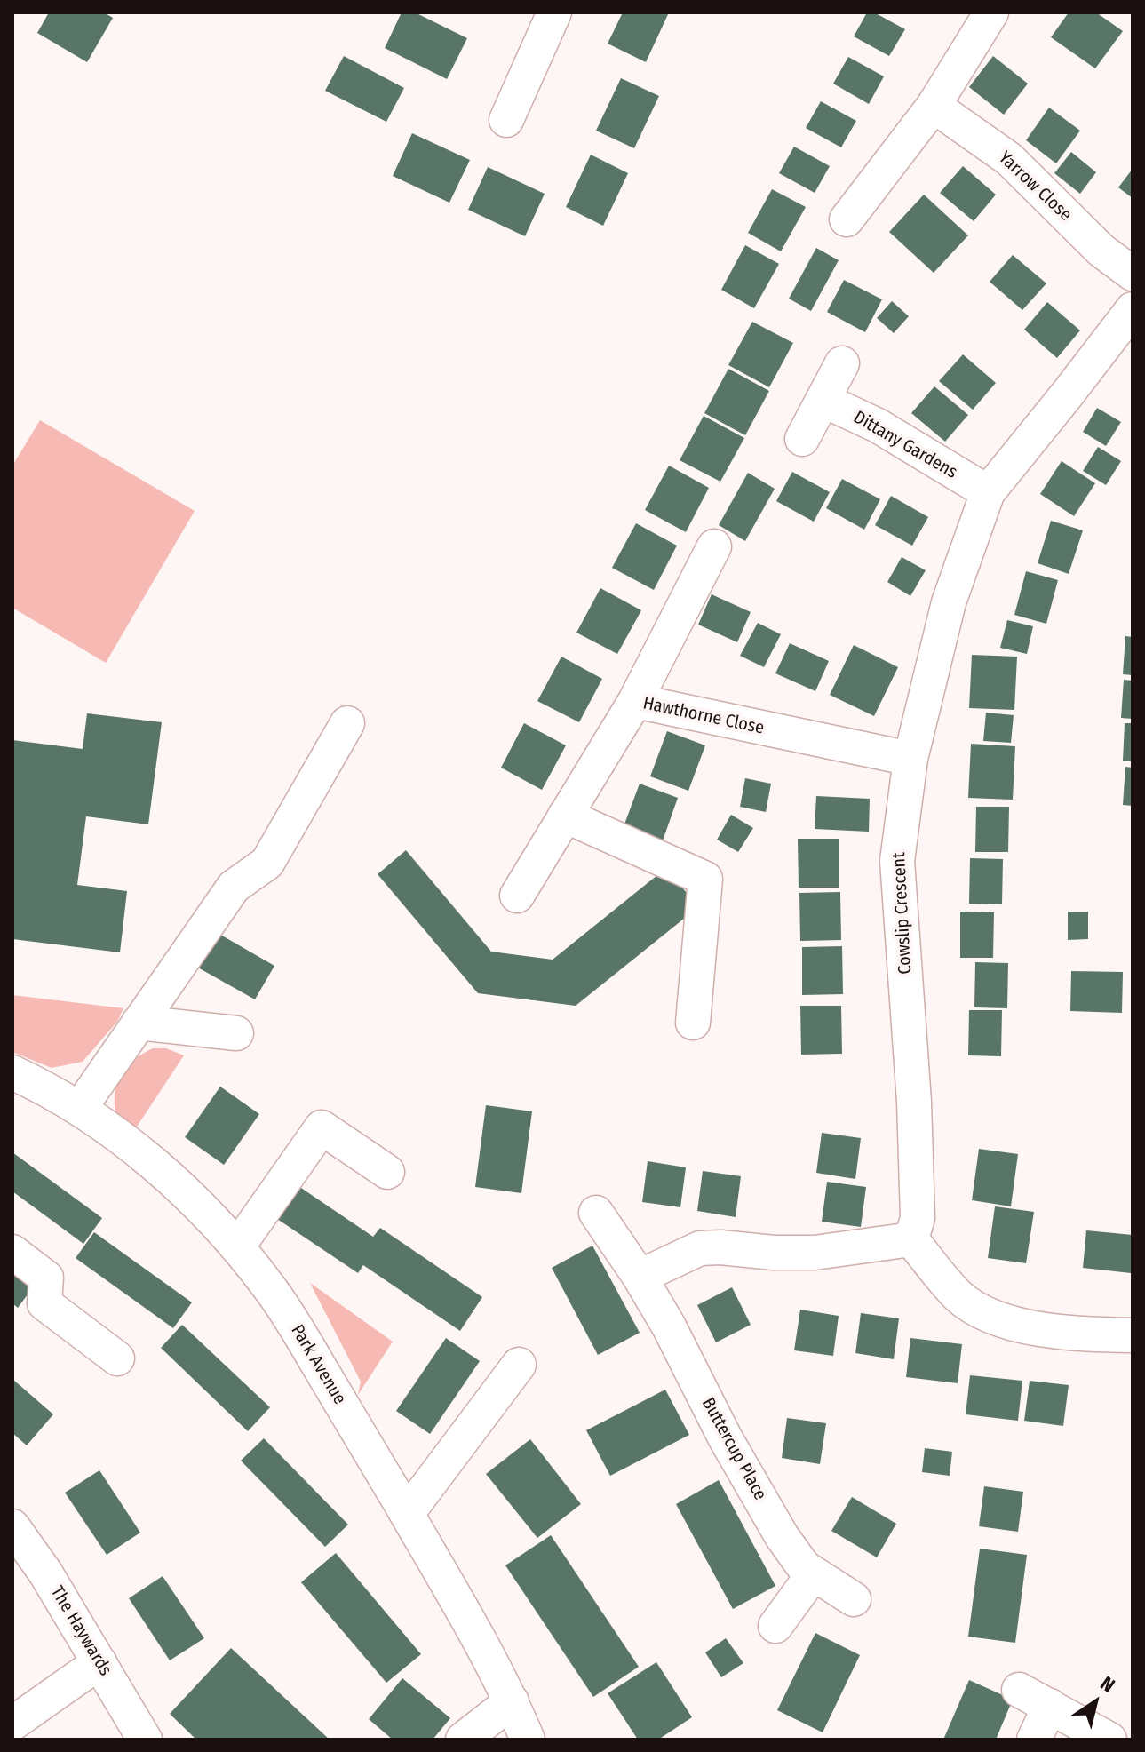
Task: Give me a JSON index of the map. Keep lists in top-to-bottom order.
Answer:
{
  "streets": {
    "street": [
      "Yarrow Close",
      "Dittany Gardens",
      "Hawthorne Close",
      "Cowslip Crescent",
      "Park Avenue",
      "Buttercup Place",
      "The Haywards"
    ]
  },
  "crossings": [
    ["Dittany Gardens", "Cowslip Crescent"],
    ["Hawthorne Close", "Cowslip Crescent"]
  ],
  "north": "top right"
}
